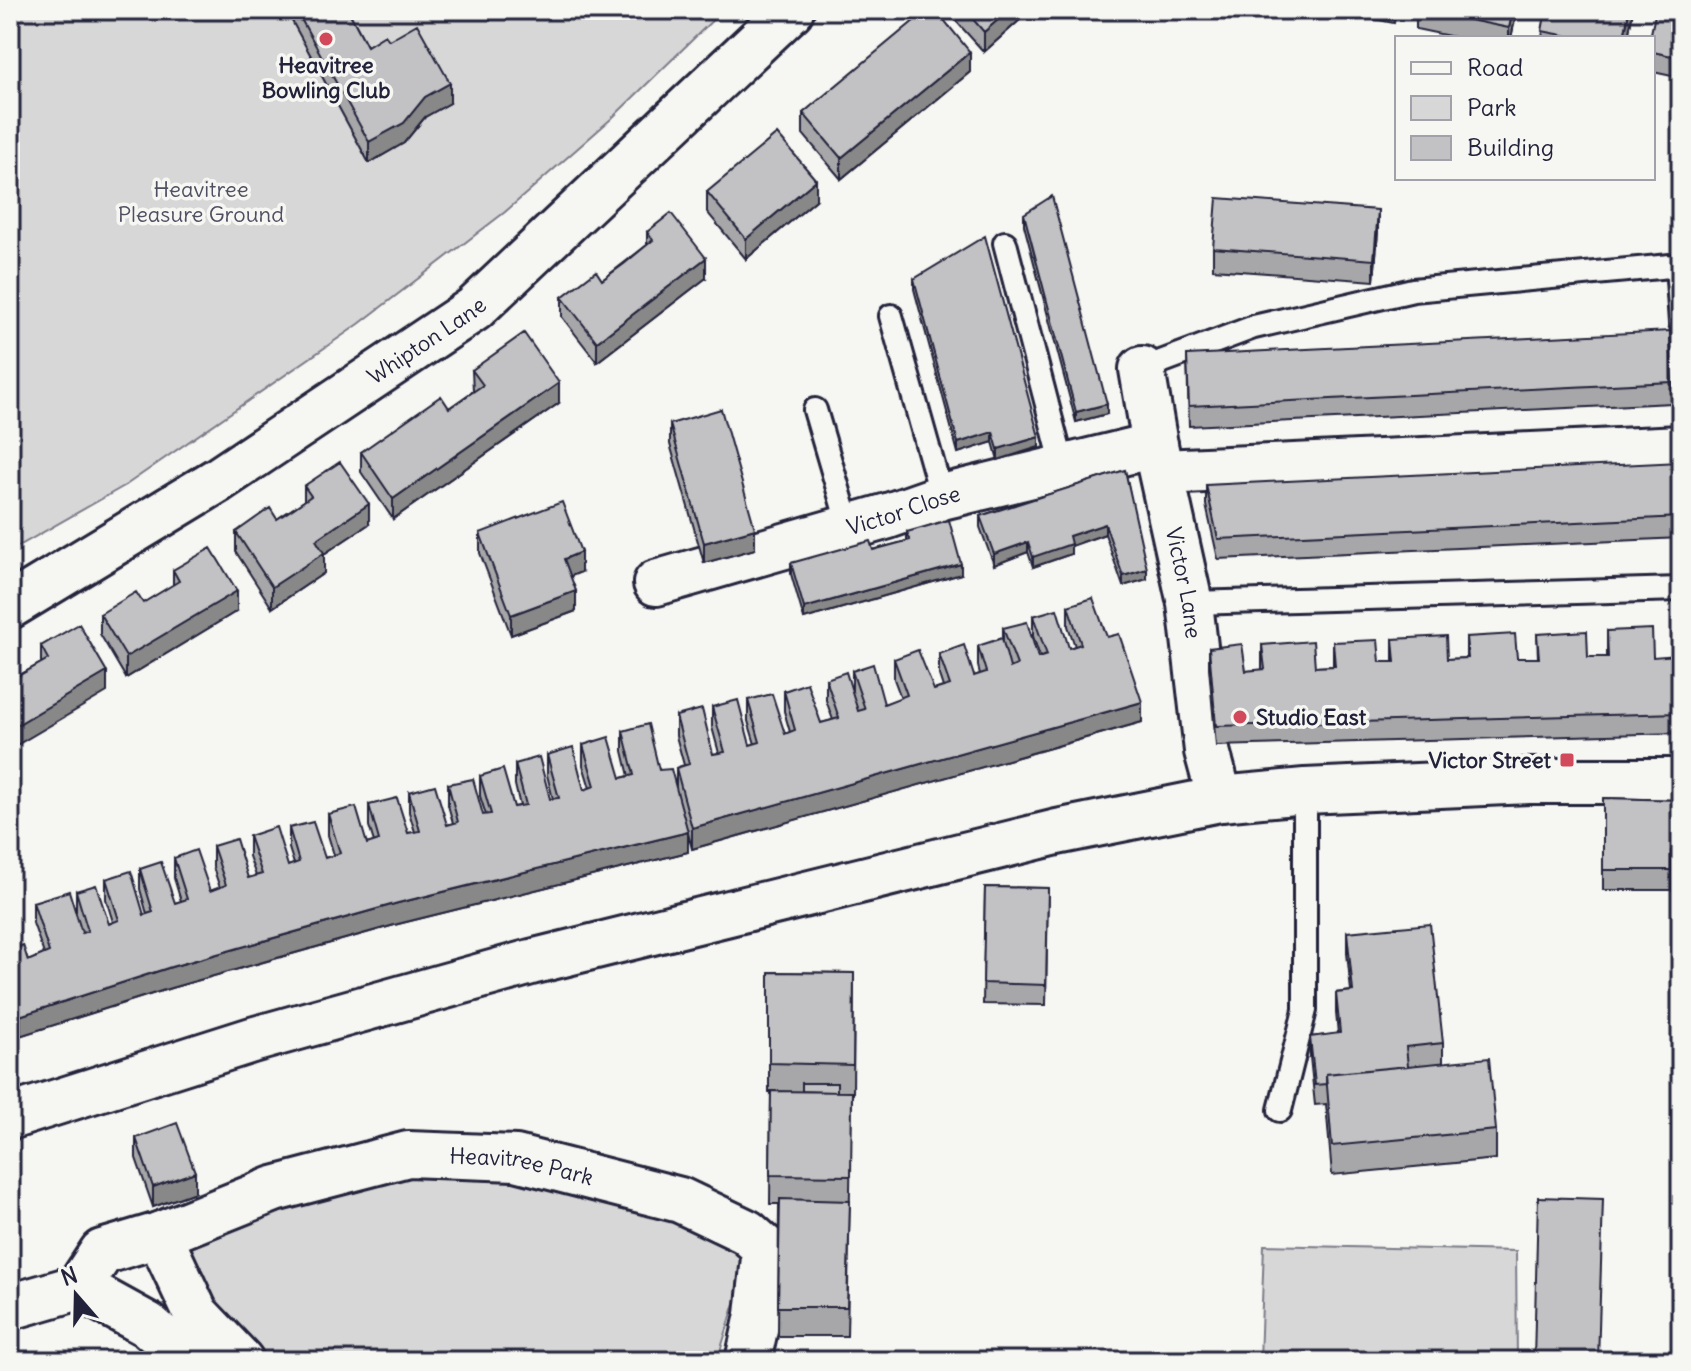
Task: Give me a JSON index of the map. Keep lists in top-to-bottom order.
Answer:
{
  "streets": {
    "street": [
      "Whipton Lane",
      "Victor Close",
      "Victor Lane",
      "Heavitree Park"
    ]
  },
  "crossings": [
    ["Victor Close", "Victor Lane"]
  ],
  "parks": ["Heavitree Pleasure Ground"],
  "places": {
    "other": ["Heavitree Bowling Club", "Studio East"],
    "transit": ["Victor Street"]
  },
  "legend": ["Road", "Park", "Building"],
  "north": "top"
}
